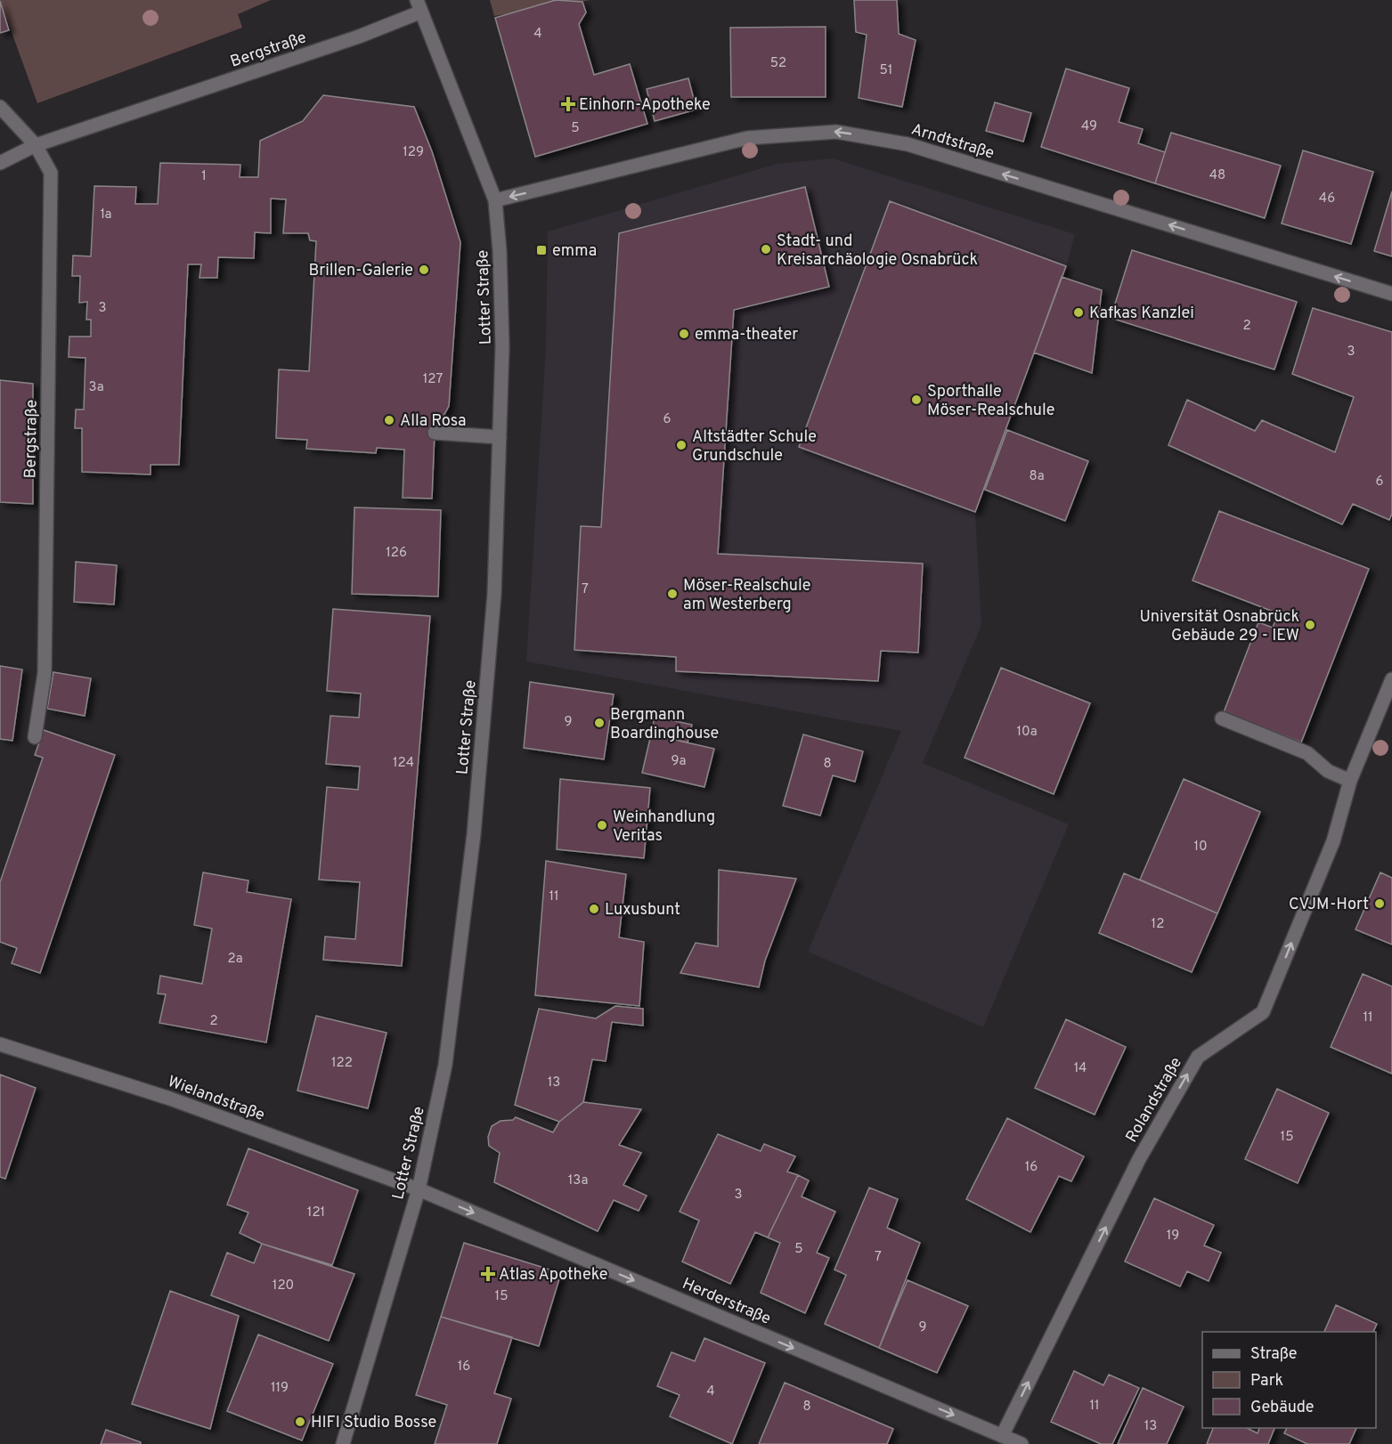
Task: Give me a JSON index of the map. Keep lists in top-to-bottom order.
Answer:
{
  "streets": {
    "street": [
      "Bergstraße",
      "Arndtstraße",
      "Lotter Straße",
      "Wielandstraße",
      "Rolandstraße",
      "Herderstraße"
    ]
  },
  "crossings": [
    ["Bergstraße", "Lotter Straße"],
    ["Arndtstraße", "Lotter Straße"],
    ["Lotter Straße", "Wielandstraße"],
    ["Lotter Straße", "Herderstraße"],
    ["Wielandstraße", "Herderstraße"],
    ["Rolandstraße", "Herderstraße"]
  ],
  "one_way": ["Arndtstraße", "Rolandstraße", "Herderstraße"],
  "places": {
    "health": ["Einhorn-Apotheke", "Atlas Apotheke"],
    "other": [
      "Stadt- und Kreisarchäologie Osnabrück",
      "Brillen-Galerie",
      "Kafkas Kanzlei",
      "emma-theater",
      "Sporthalle Möser-Realschule",
      "Alla Rosa",
      "Altstädter Schule Grundschule",
      "Möser-Realschule am Westerberg",
      "Universität Osnabrück Gebäude 29 - IEW",
      "Bergmann Boardinghouse",
      "Weinhandlung Veritas",
      "CVJM-Hort",
      "Luxusbunt",
      "HIFI Studio Bosse"
    ],
    "transit": ["emma"]
  },
  "house_numbers": [
    "4",
    "52",
    "51",
    "49",
    "5",
    "129",
    "48",
    "1",
    "46",
    "1a",
    "3",
    "2",
    "3",
    "127",
    "3a",
    "6",
    "8a",
    "6",
    "126",
    "7",
    "9",
    "10a",
    "9a",
    "124",
    "8",
    "10",
    "11",
    "12",
    "2a",
    "11",
    "2",
    "122",
    "14",
    "13",
    "15",
    "16",
    "13a",
    "3",
    "121",
    "19",
    "5",
    "7",
    "120",
    "15",
    "9",
    "16",
    "119",
    "4",
    "11",
    "8",
    "13"
  ],
  "legend": ["Straße", "Park", "Gebäude"]
}
